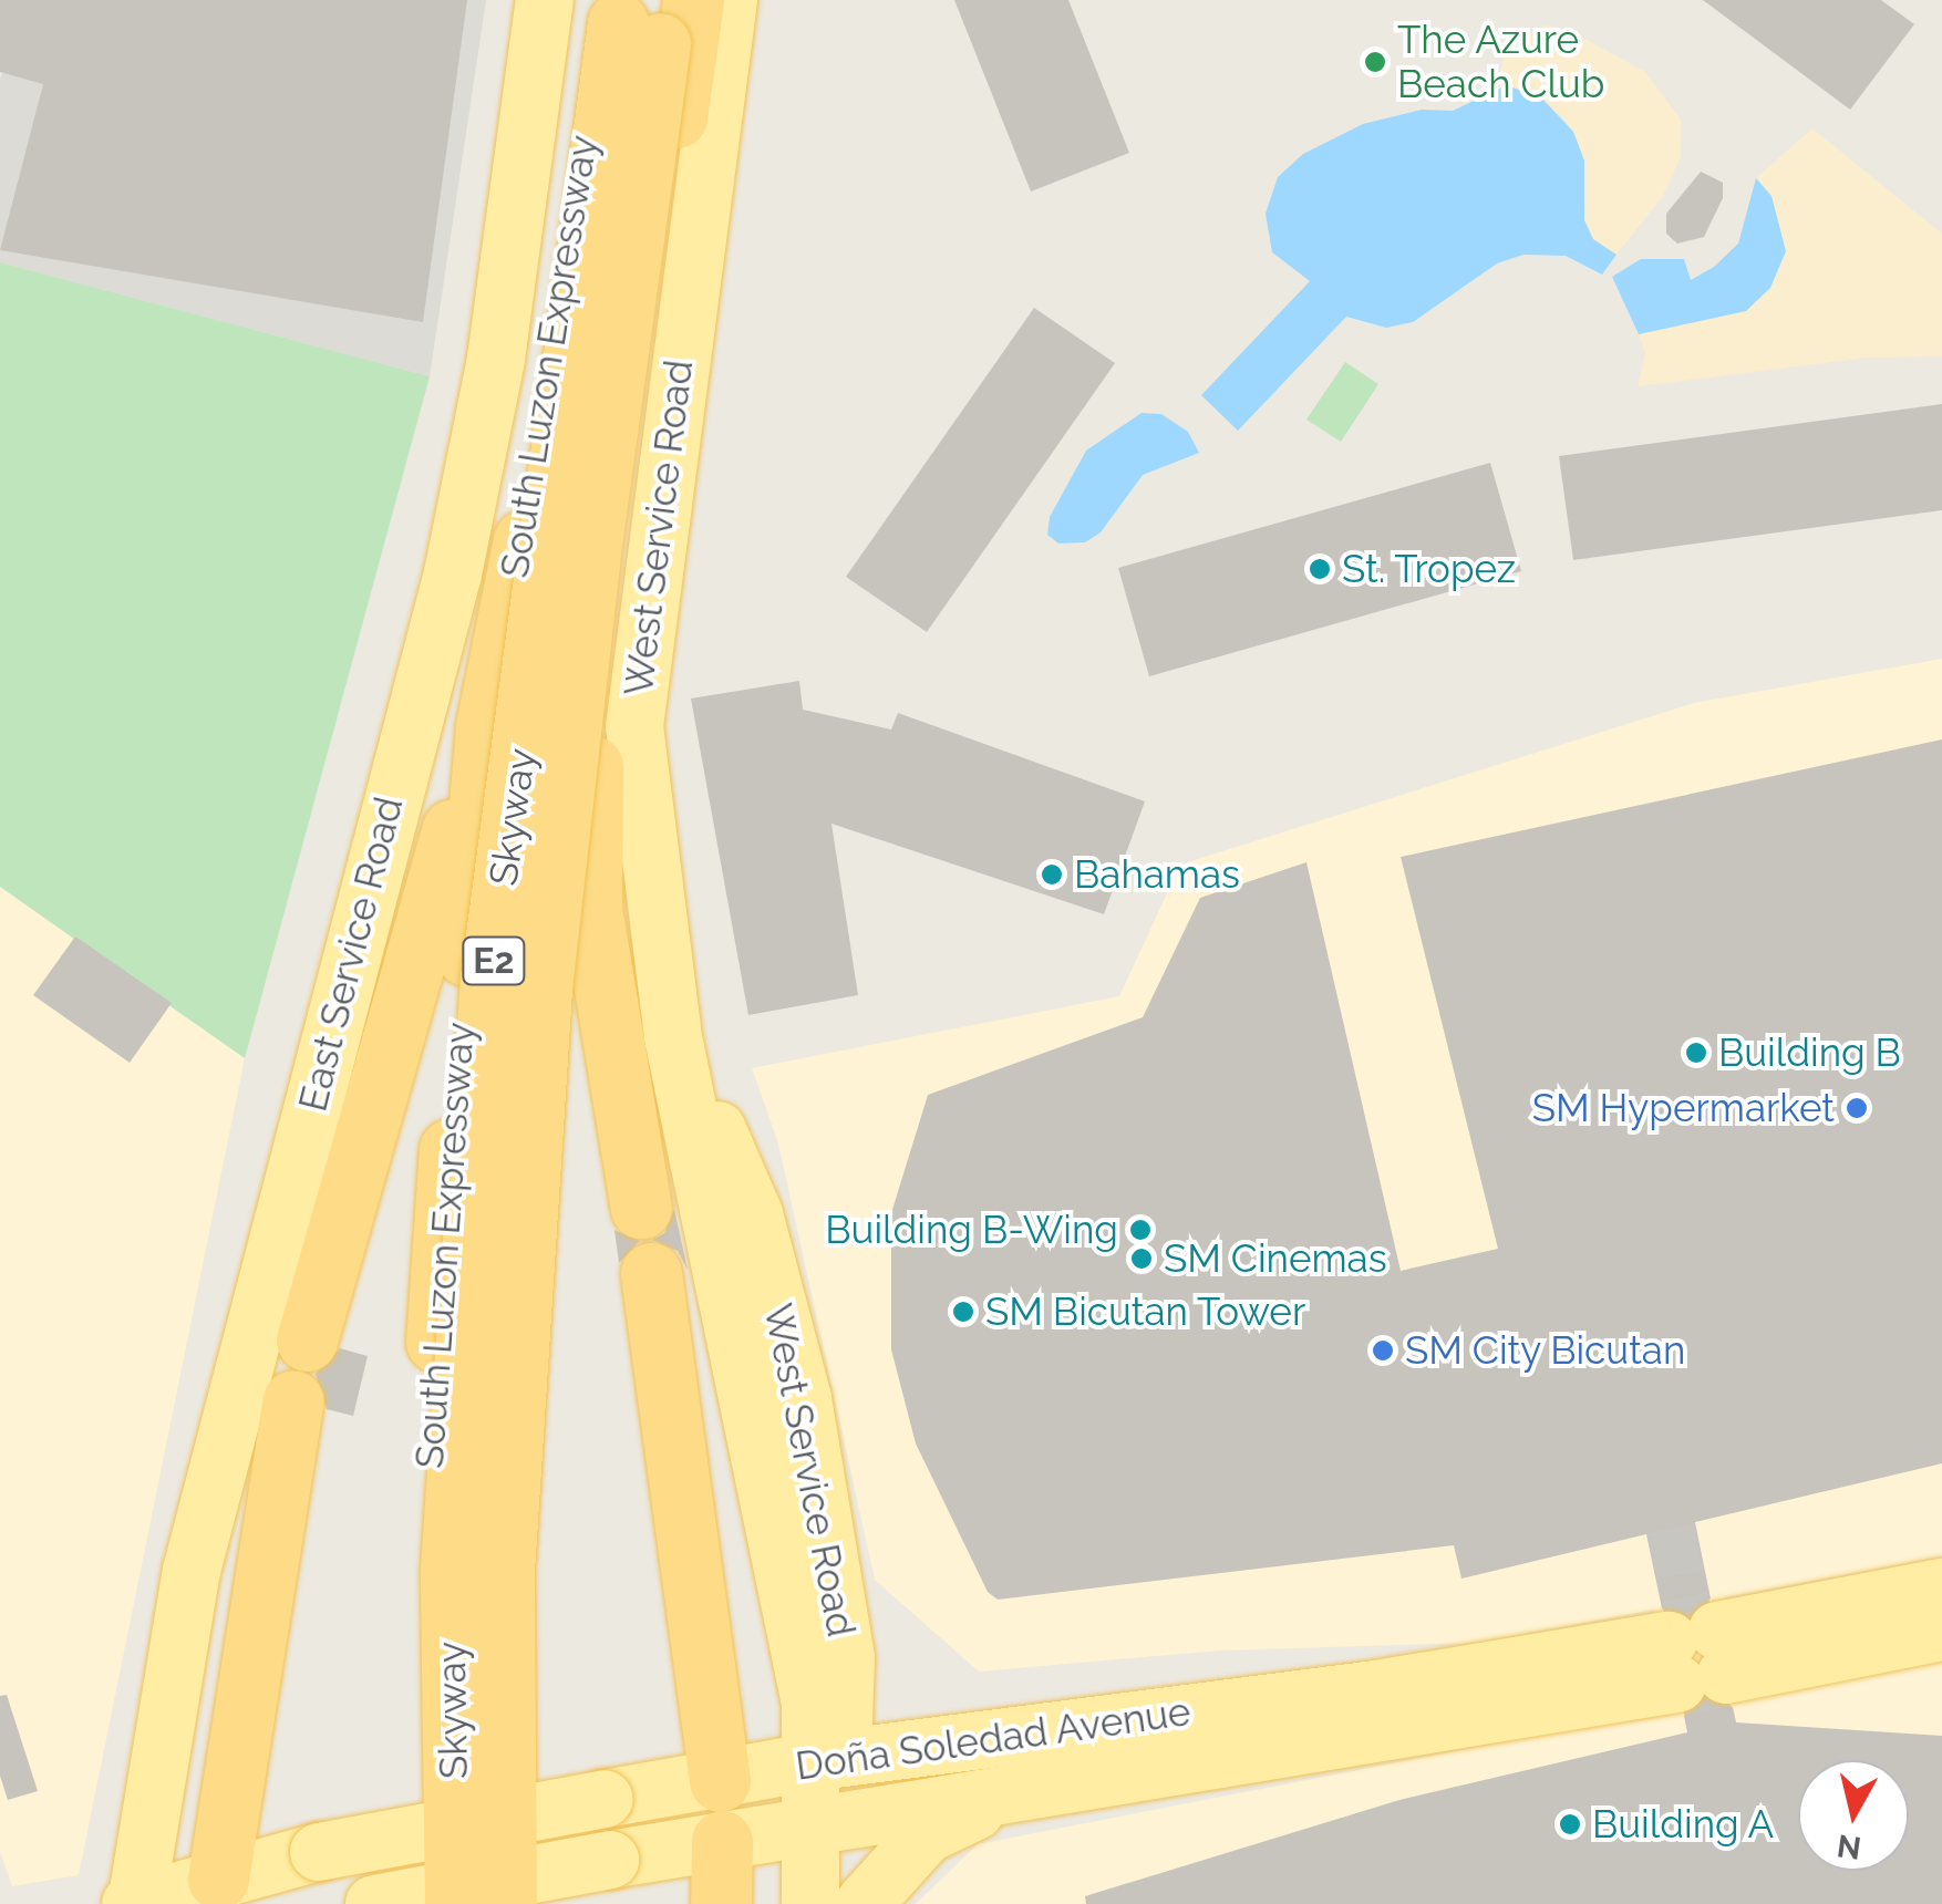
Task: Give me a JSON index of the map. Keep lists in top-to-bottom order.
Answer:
{
  "streets": {
    "highway": ["South Luzon Expressway", "Skyway", "E2"],
    "main road": ["West Service Road", "East Service Road", "Doña Soledad Avenue"]
  },
  "crossings": [
    ["West Service Road", "Doña Soledad Avenue"],
    ["East Service Road", "Doña Soledad Avenue"]
  ],
  "places": [
    "The Azure Beach Club",
    "St. Tropez",
    "Bahamas",
    "Building B",
    "SM Hypermarket",
    "Building B-Wing",
    "SM Cinemas",
    "SM Bicutan Tower",
    "SM City Bicutan",
    "Building A"
  ],
  "north": "bottom"
}
